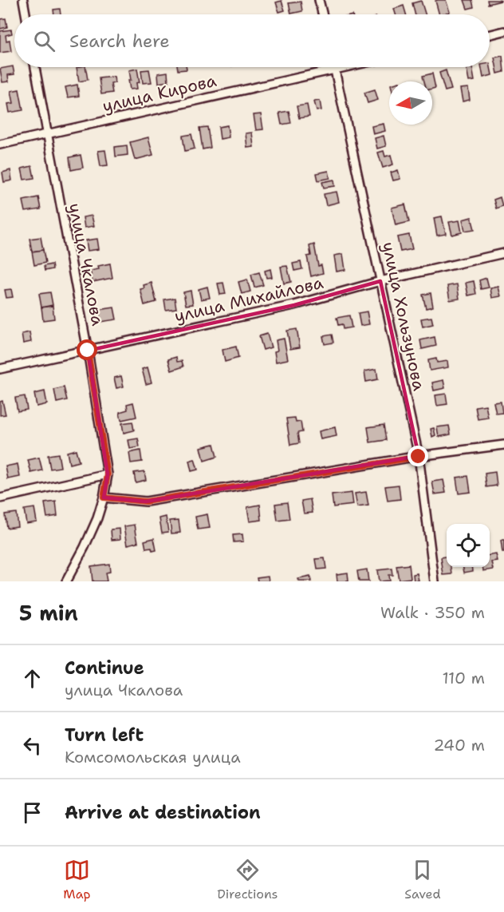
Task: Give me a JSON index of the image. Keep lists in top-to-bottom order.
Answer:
{
  "streets": {
    "street": [
      "улица Кирова",
      "улица Чкалова",
      "улица Михайлова",
      "улица Хользунова"
    ]
  },
  "crossings": [
    ["улица Кирова", "улица Чкалова"],
    ["улица Кирова", "улица Хользунова"],
    ["улица Чкалова", "улица Михайлова"],
    ["улица Михайлова", "улица Хользунова"]
  ],
  "north": "left",
  "page": {
    "search": "Search here",
    "heading": ["5 min", "Walk · 350 m"],
    "list": [
      ["Continue", "улица Чкалова", "110 m"],
      ["Turn left", "Комсомольская улица", "240 m"],
      "Arrive at destination"
    ],
    "nav": ["Map", "Directions", "Saved"]
  }
}
